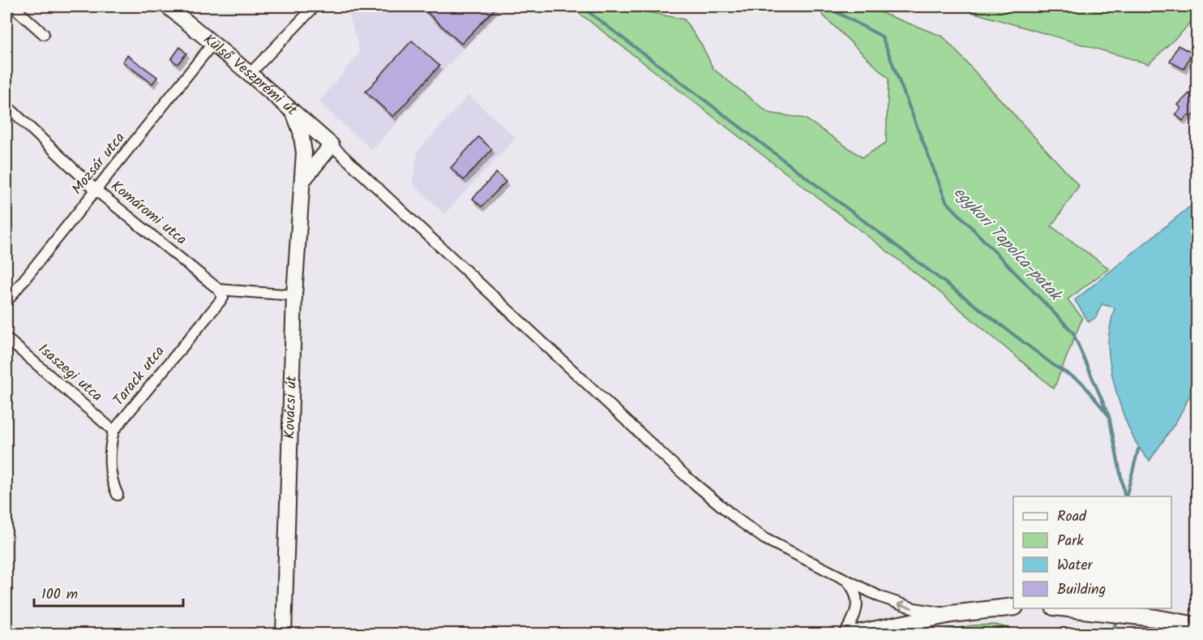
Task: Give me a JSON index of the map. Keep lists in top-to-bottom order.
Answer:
{
  "streets": {
    "street": [
      "Külső Veszprémi út",
      "Mozsár utca",
      "Komáromi utca",
      "Isaszegi utca",
      "Tarack utca",
      "Kovácsi út"
    ]
  },
  "crossings": [
    ["Külső Veszprémi út", "Mozsár utca"],
    ["Külső Veszprémi út", "Kovácsi út"],
    ["Mozsár utca", "Komáromi utca"],
    ["Komáromi utca", "Tarack utca"],
    ["Isaszegi utca", "Tarack utca"]
  ],
  "water": ["egykori Tapolca-patak"],
  "legend": [
    "Road",
    "Park",
    "Water",
    "Building"
  ],
  "scale_bar": "100 m"
}
